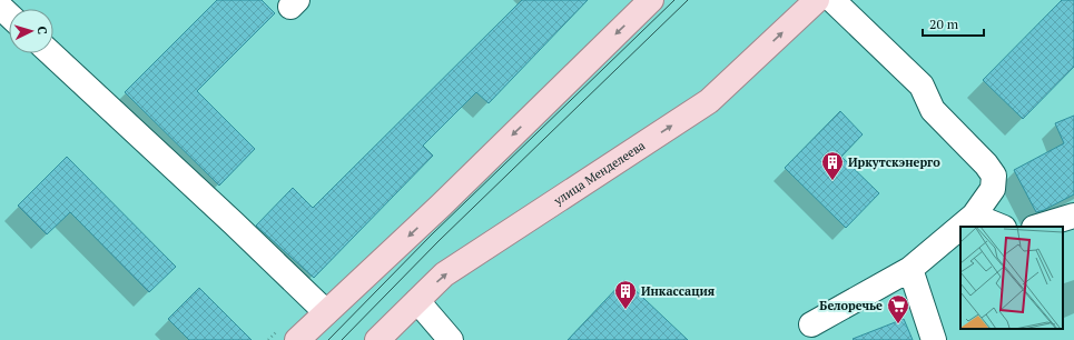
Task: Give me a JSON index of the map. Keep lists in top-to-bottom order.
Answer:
{
  "streets": {
    "main road": ["улица Менделеева"]
  },
  "places": {
    "building": ["Иркутскэнерго", "Инкассация"],
    "supermarket": ["Белоречье"]
  },
  "scale_bar": "20 m",
  "north": "right"
}
